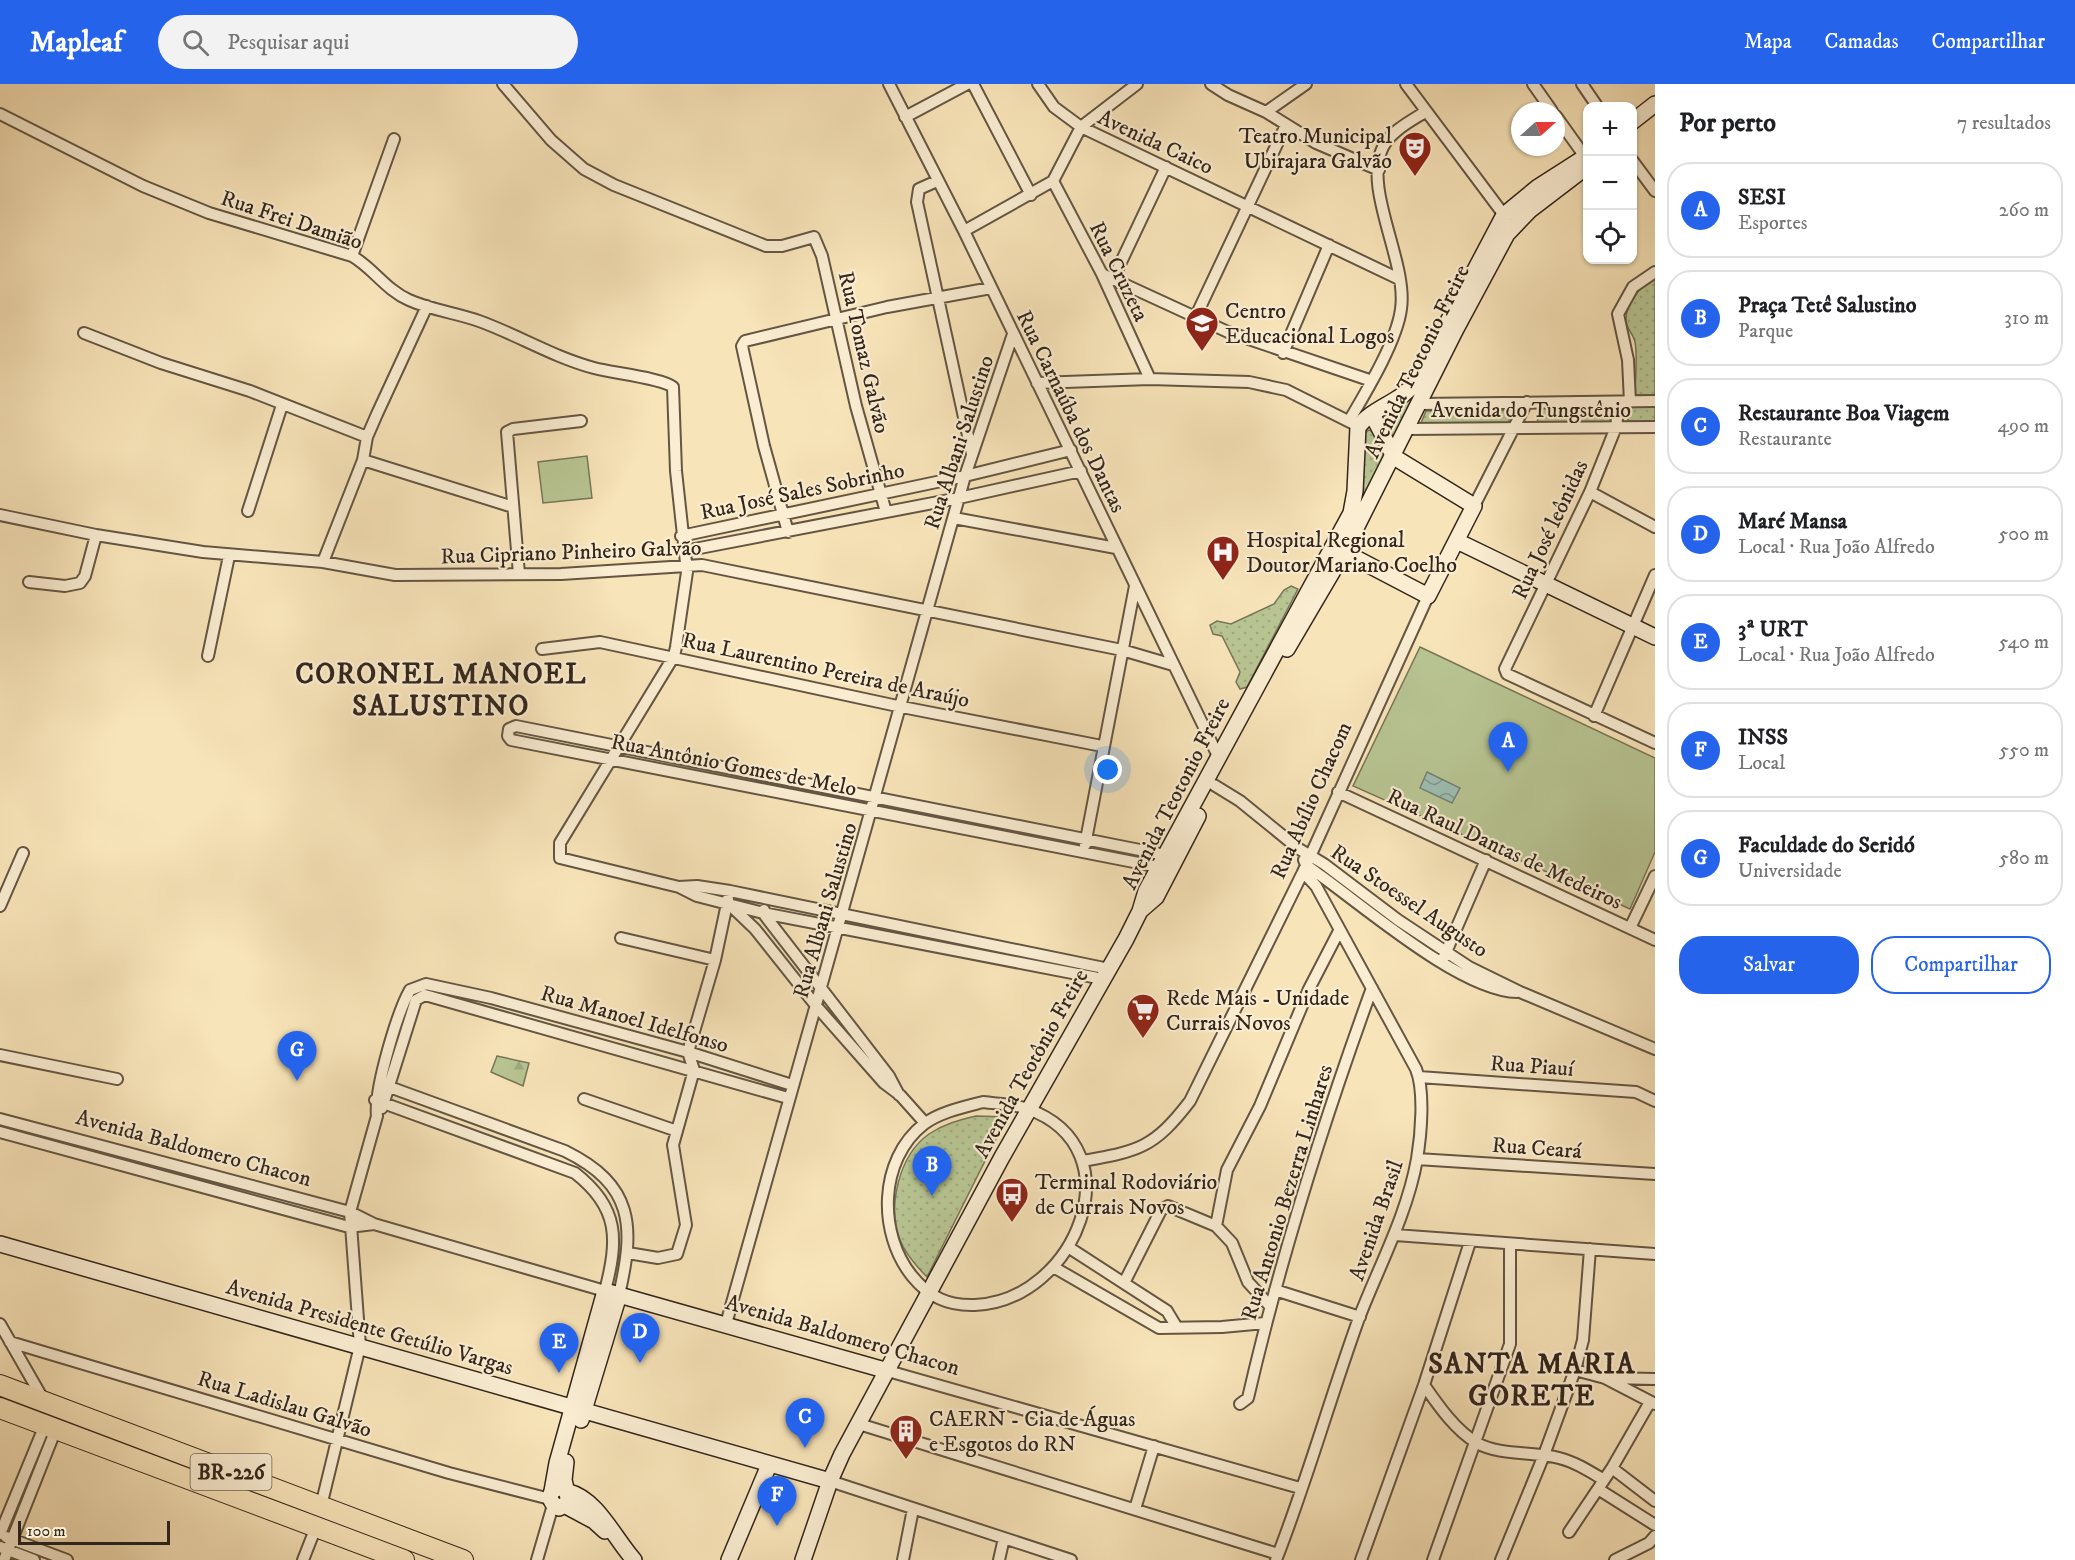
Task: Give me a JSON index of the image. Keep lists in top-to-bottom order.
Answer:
{
  "streets": {
    "highway": ["BR-226"],
    "main road": [
      "Avenida Teotonio Freire",
      "Rua Abílio Chacom",
      "Avenida Teotônio Freire",
      "Avenida Baldomero Chacon",
      "Avenida Presidente Getúlio Vargas"
    ],
    "street": [
      "Avenida Caico",
      "Rua Frei Damião",
      "Rua Cruzeta",
      "Rua Tomaz Galvão",
      "Avenida do Tungstênio",
      "Rua Carnaúba dos Dantas",
      "Rua Albani Salustino",
      "Rua José Sales Sobrinho",
      "Rua José leônidas",
      "Rua Cipriano Pinheiro Galvão",
      "Rua Laurentino Pereira de Araújo",
      "Rua Antônio Gomes de Melo",
      "Rua Raul Dantas de Medeiros",
      "Rua Stoessel Augusto",
      "Rua Manoel Idelfonso",
      "Rua Piauí",
      "Rua Ceará",
      "Rua Antonio Bezerra Linhares",
      "Avenida Brasil",
      "Rua Ladislau Galvão"
    ]
  },
  "crossings": [
    ["Rua Frei Damião", "Rua José Sales Sobrinho"],
    ["Rua Tomaz Galvão", "Rua José Sales Sobrinho"],
    ["Avenida Teotonio Freire", "Avenida do Tungstênio"],
    ["Avenida Teotonio Freire", "Rua Carnaúba dos Dantas"],
    ["Avenida Teotonio Freire", "Rua Antônio Gomes de Melo"],
    ["Avenida Teotonio Freire", "Avenida Teotônio Freire"],
    ["Avenida Teotonio Freire", "Avenida Brasil"],
    ["Avenida do Tungstênio", "Rua José leônidas"],
    ["Avenida do Tungstênio", "Rua Abílio Chacom"],
    ["Rua Carnaúba dos Dantas", "Rua Albani Salustino"],
    ["Rua Carnaúba dos Dantas", "Rua José Sales Sobrinho"],
    ["Rua Carnaúba dos Dantas", "Rua Cipriano Pinheiro Galvão"],
    ["Rua Albani Salustino", "Rua José Sales Sobrinho"],
    ["Rua Albani Salustino", "Rua Cipriano Pinheiro Galvão"],
    ["Rua Albani Salustino", "Rua Laurentino Pereira de Araújo"],
    ["Rua Albani Salustino", "Rua Antônio Gomes de Melo"],
    ["Rua Albani Salustino", "Rua Manoel Idelfonso"],
    ["Rua Albani Salustino", "Avenida Baldomero Chacon"],
    ["Rua Abílio Chacom", "Rua Raul Dantas de Medeiros"],
    ["Rua Abílio Chacom", "Rua Stoessel Augusto"],
    ["Rua Abílio Chacom", "Avenida Brasil"],
    ["Rua Stoessel Augusto", "Avenida Brasil"],
    ["Avenida Teotônio Freire", "Avenida Baldomero Chacon"],
    ["Avenida Teotônio Freire", "Avenida Presidente Getúlio Vargas"],
    ["Rua Piauí", "Avenida Brasil"],
    ["Avenida Baldomero Chacon", "Avenida Brasil"],
    ["Rua Ceará", "Avenida Brasil"],
    ["Rua Antonio Bezerra Linhares", "Avenida Brasil"]
  ],
  "districts": ["CORONEL MANOEL SALUSTINO", "SANTA MARIA GORETE"],
  "places": {
    "theatre": ["Teatro Municipal Ubirajara Galvão"],
    "school or university": ["Centro Educacional Logos"],
    "hospital": ["Hospital Regional Doutor Mariano Coelho"],
    "supermarket": ["Rede Mais - Unidade Currais Novos"],
    "bus stop": ["Terminal Rodoviário de Currais Novos"],
    "building": ["CAERN - Cia de Águas e Esgotos do RN"]
  },
  "scale_bar": "100 m",
  "north": "right",
  "page": {
    "header": "Mapleaf",
    "search": "Pesquisar aqui",
    "nav": ["Mapa", "Camadas", "Compartilhar"],
    "heading": ["Por perto", "7 resultados"],
    "map_buttons": ["+", "−"],
    "list": [
      {
        "mark": "A",
        "name": "SESI",
        "note": "Esportes",
        "value": "260 m"
      },
      {
        "mark": "B",
        "name": "Praça Tetê Salustino",
        "note": "Parque",
        "value": "310 m"
      },
      {
        "mark": "C",
        "name": "Restaurante Boa Viagem",
        "note": "Restaurante",
        "value": "490 m"
      },
      {
        "mark": "D",
        "name": "Maré Mansa",
        "note": "Local · Rua João Alfredo",
        "value": "500 m"
      },
      {
        "mark": "E",
        "name": "3ª URT",
        "note": "Local · Rua João Alfredo",
        "value": "540 m"
      },
      {
        "mark": "F",
        "name": "INSS",
        "note": "Local",
        "value": "550 m"
      },
      {
        "mark": "G",
        "name": "Faculdade do Seridó",
        "note": "Universidade",
        "value": "580 m"
      }
    ],
    "pins": [
      "A",
      "G",
      "B",
      "D",
      "E",
      "C",
      "F"
    ],
    "buttons": ["Salvar", "Compartilhar"],
    "scale": "100 m"
  }
}
